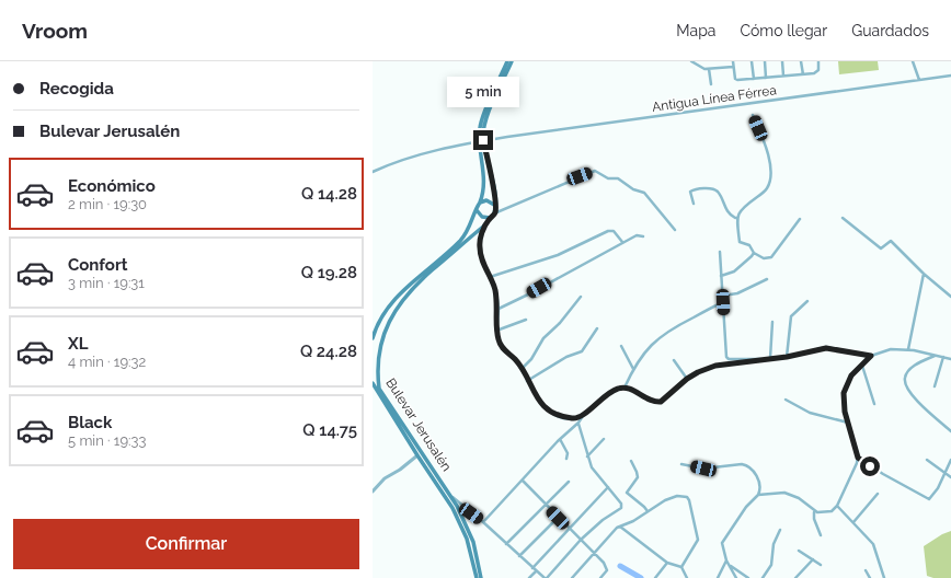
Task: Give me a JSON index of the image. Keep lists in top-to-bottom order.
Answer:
{
  "streets": {
    "main road": ["Bulevar Jerusalén"],
    "street": ["Antigua Línea Férrea"]
  },
  "page": {
    "header": "Vroom",
    "nav": ["Mapa", "Cómo llegar", "Guardados"],
    "banner": ["Recogida", "Bulevar Jerusalén"],
    "bubble": "5 min",
    "list": [
      {
        "name": "Económico",
        "note": "2 min · 19:30",
        "value": "Q 14.28"
      },
      {
        "name": "Confort",
        "note": "3 min · 19:31",
        "value": "Q 19.28"
      },
      {
        "name": "XL",
        "note": "4 min · 19:32",
        "value": "Q 24.28"
      },
      {
        "name": "Black",
        "note": "5 min · 19:33",
        "value": "Q 14.75"
      }
    ],
    "buttons": "Confirmar"
  }
}
